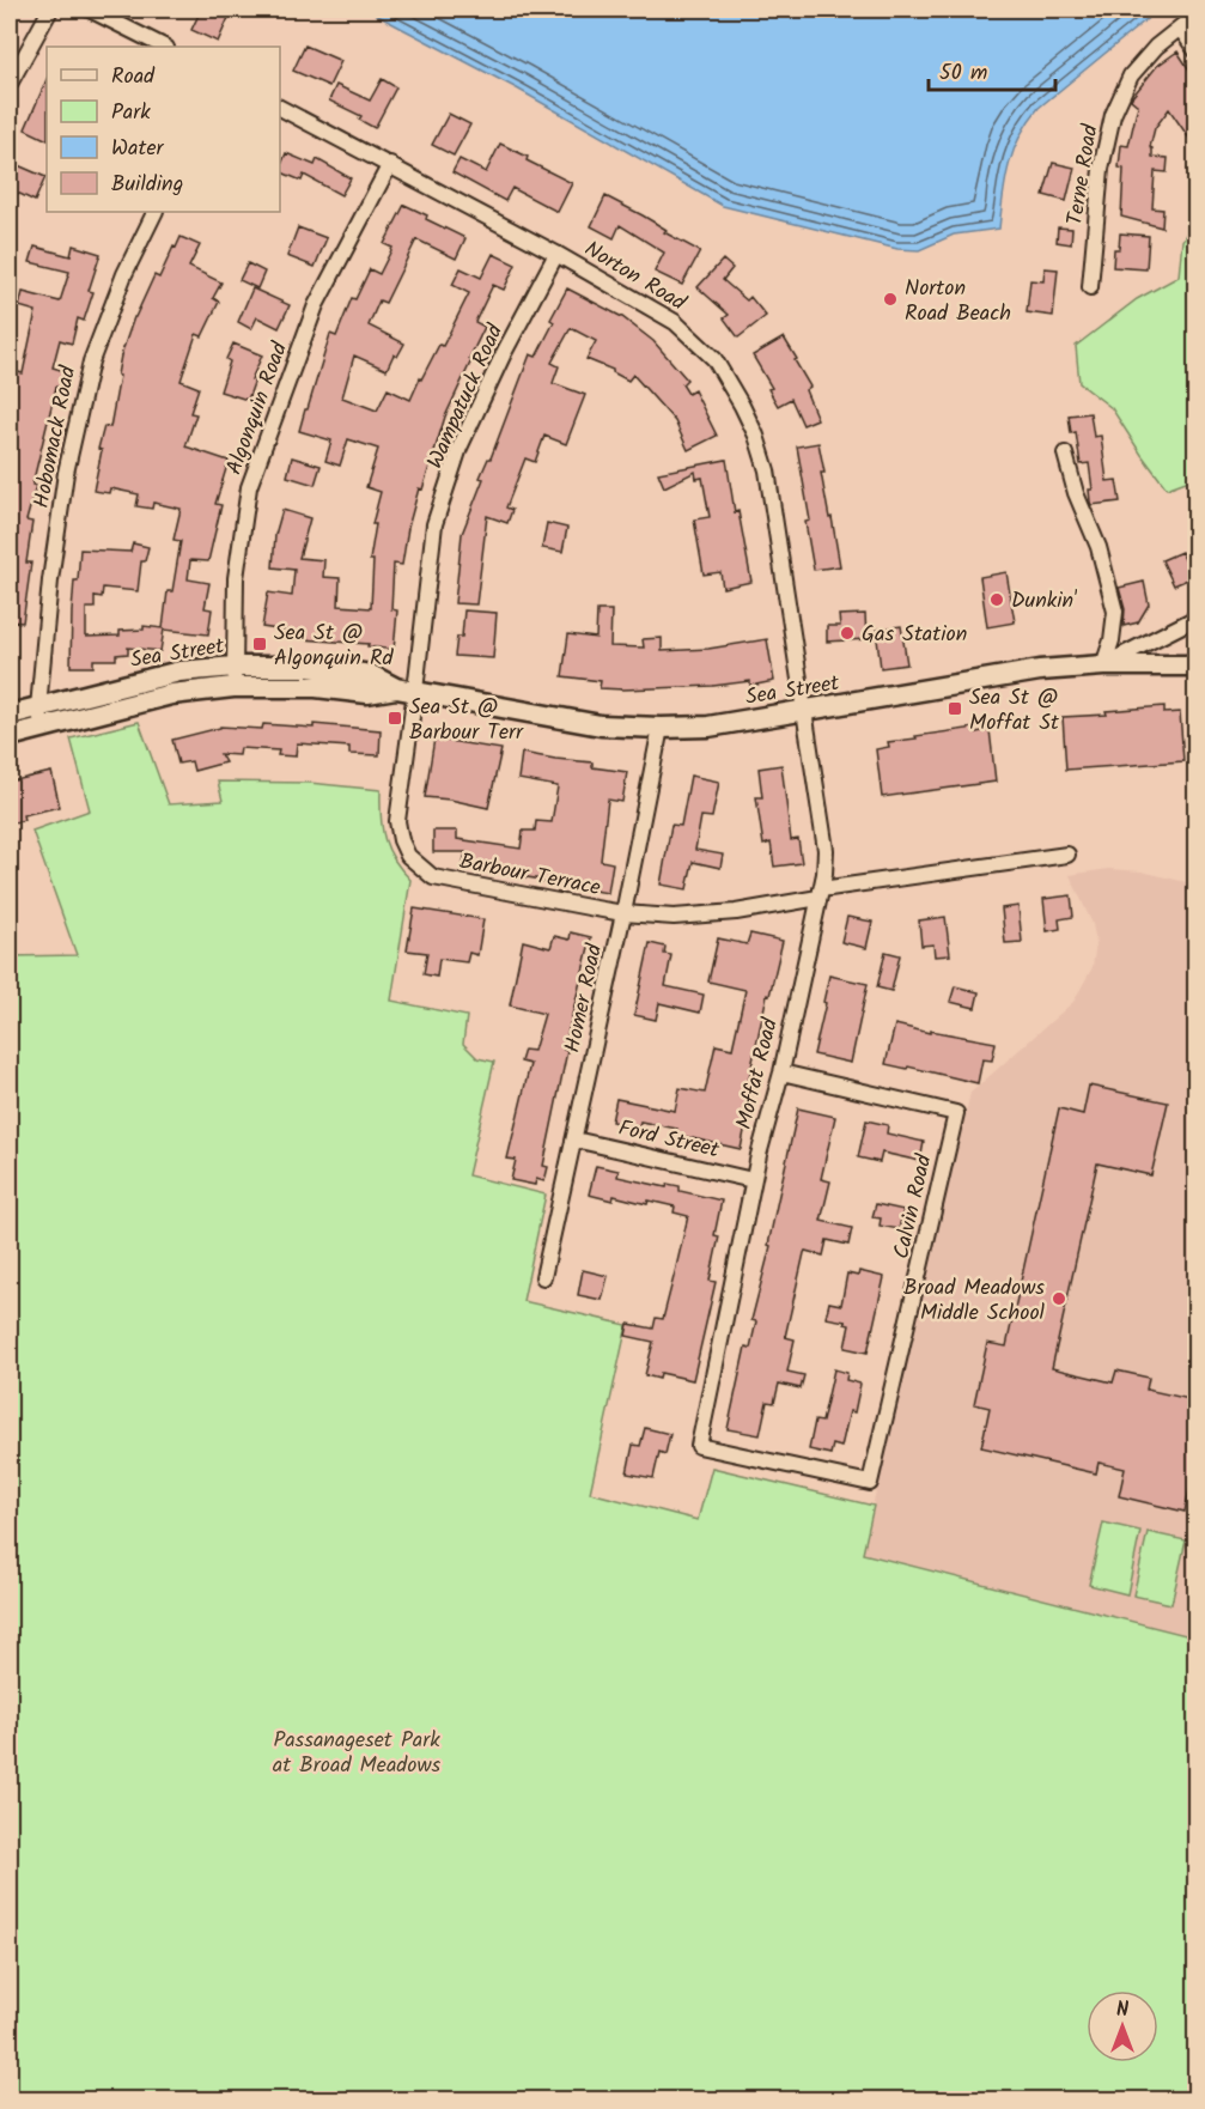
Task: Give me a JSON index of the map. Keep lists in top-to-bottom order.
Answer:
{
  "streets": {
    "main road": ["Sea Street"],
    "street": [
      "Terne Road",
      "Norton Road",
      "Wampatuck Road",
      "Algonquin Road",
      "Hobomack Road",
      "Barbour Terrace",
      "Homer Road",
      "Moffat Road",
      "Ford Street",
      "Calvin Road"
    ]
  },
  "crossings": [
    ["Norton Road", "Wampatuck Road"],
    ["Norton Road", "Algonquin Road"],
    ["Norton Road", "Sea Street"],
    ["Norton Road", "Moffat Road"],
    ["Wampatuck Road", "Sea Street"],
    ["Wampatuck Road", "Barbour Terrace"],
    ["Algonquin Road", "Sea Street"],
    ["Hobomack Road", "Sea Street"],
    ["Sea Street", "Barbour Terrace"],
    ["Sea Street", "Homer Road"],
    ["Sea Street", "Moffat Road"],
    ["Barbour Terrace", "Homer Road"],
    ["Barbour Terrace", "Moffat Road"],
    ["Homer Road", "Ford Street"],
    ["Moffat Road", "Ford Street"],
    ["Moffat Road", "Calvin Road"]
  ],
  "parks": ["Passanageset Park at Broad Meadows"],
  "places": {
    "other": [
      "Norton Road Beach",
      "Dunkin'",
      "Gas Station",
      "Broad Meadows Middle School"
    ],
    "transit": ["Sea St @ Algonquin Rd", "Sea St @ Moffat St", "Sea St @ Barbour Terr"]
  },
  "legend": [
    "Road",
    "Park",
    "Water",
    "Building"
  ],
  "scale_bar": "50 m",
  "north": "top"
}
